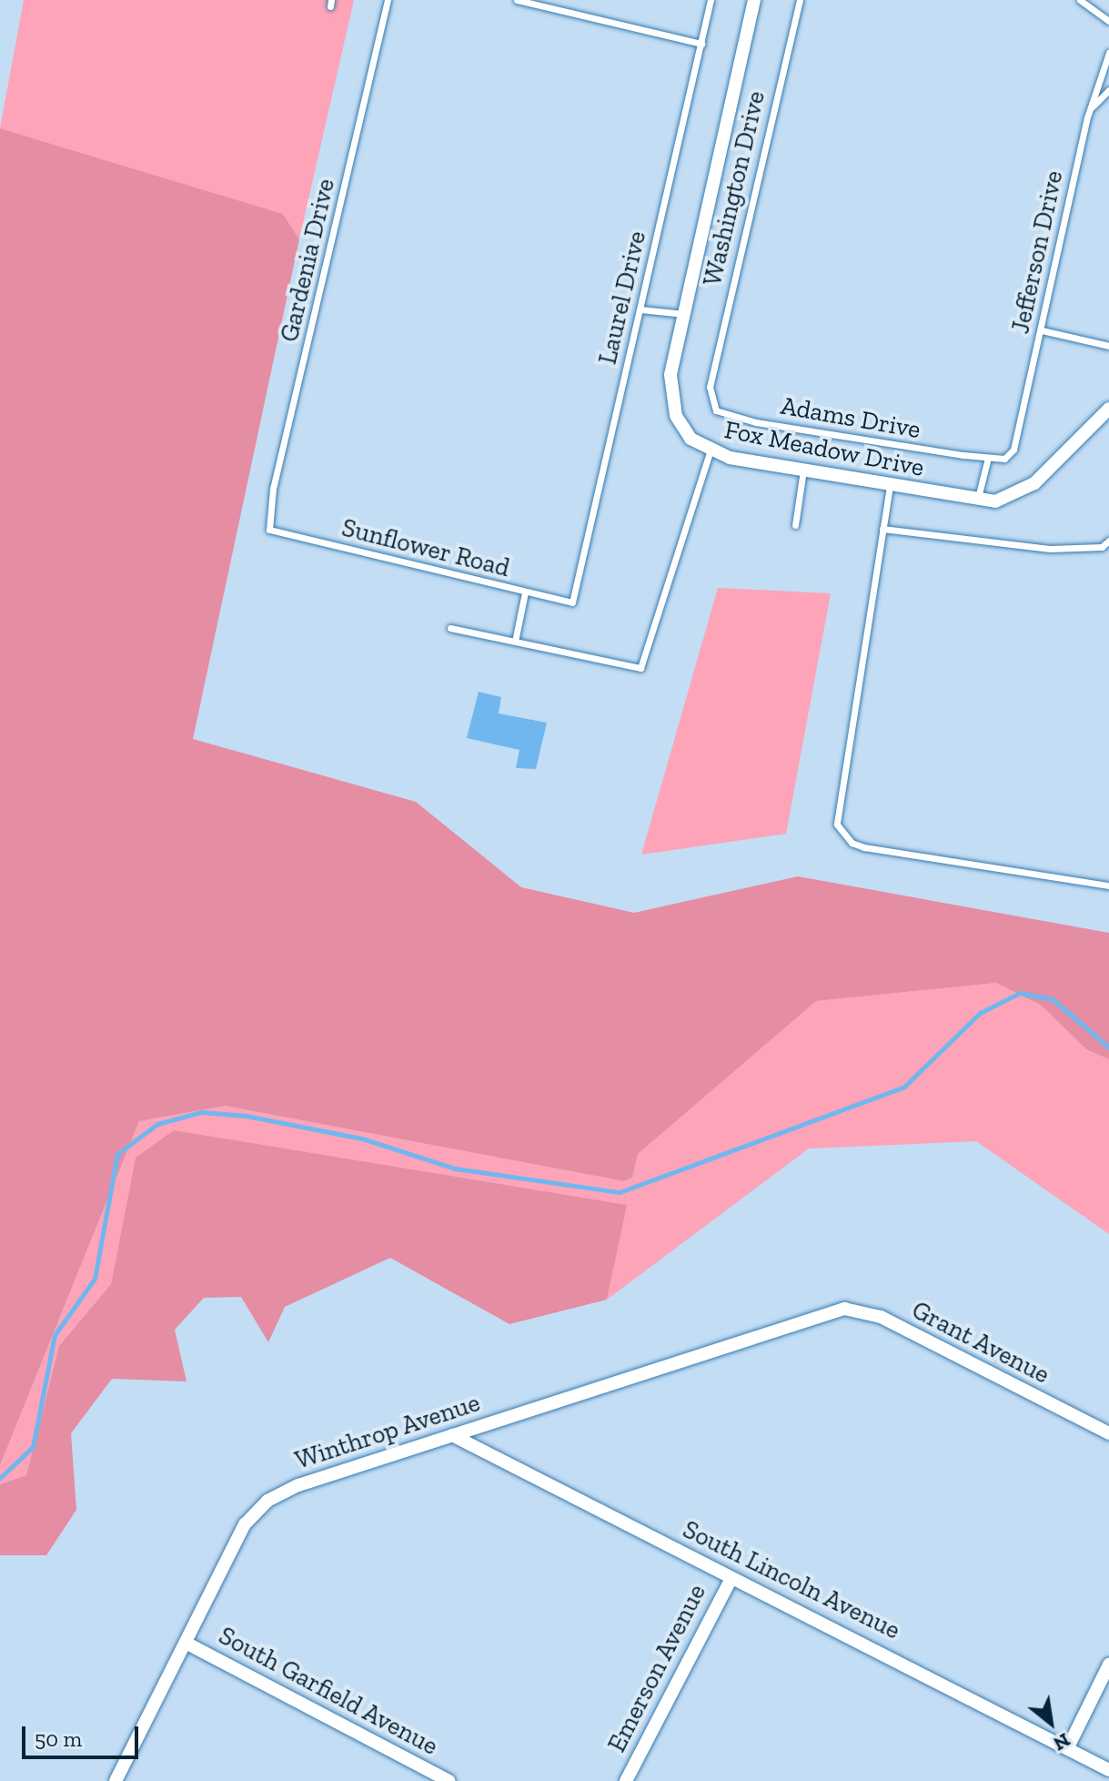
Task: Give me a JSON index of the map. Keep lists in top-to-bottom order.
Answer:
{
  "streets": {
    "street": [
      "Fox Meadow Drive",
      "Grant Avenue",
      "Winthrop Avenue",
      "South Lincoln Avenue",
      "Emerson Avenue",
      "South Garfield Avenue"
    ],
    "lane": [
      "Washington Drive",
      "Jefferson Drive",
      "Gardenia Drive",
      "Laurel Drive",
      "Adams Drive",
      "Sunflower Road"
    ]
  },
  "crossings": [
    ["Washington Drive", "Adams Drive"],
    ["Jefferson Drive", "Adams Drive"],
    ["Gardenia Drive", "Sunflower Road"],
    ["Laurel Drive", "Sunflower Road"],
    ["Grant Avenue", "Winthrop Avenue"],
    ["Winthrop Avenue", "South Lincoln Avenue"],
    ["Winthrop Avenue", "South Garfield Avenue"],
    ["South Lincoln Avenue", "Emerson Avenue"]
  ],
  "scale_bar": "50 m",
  "north": "bottom right"
}
